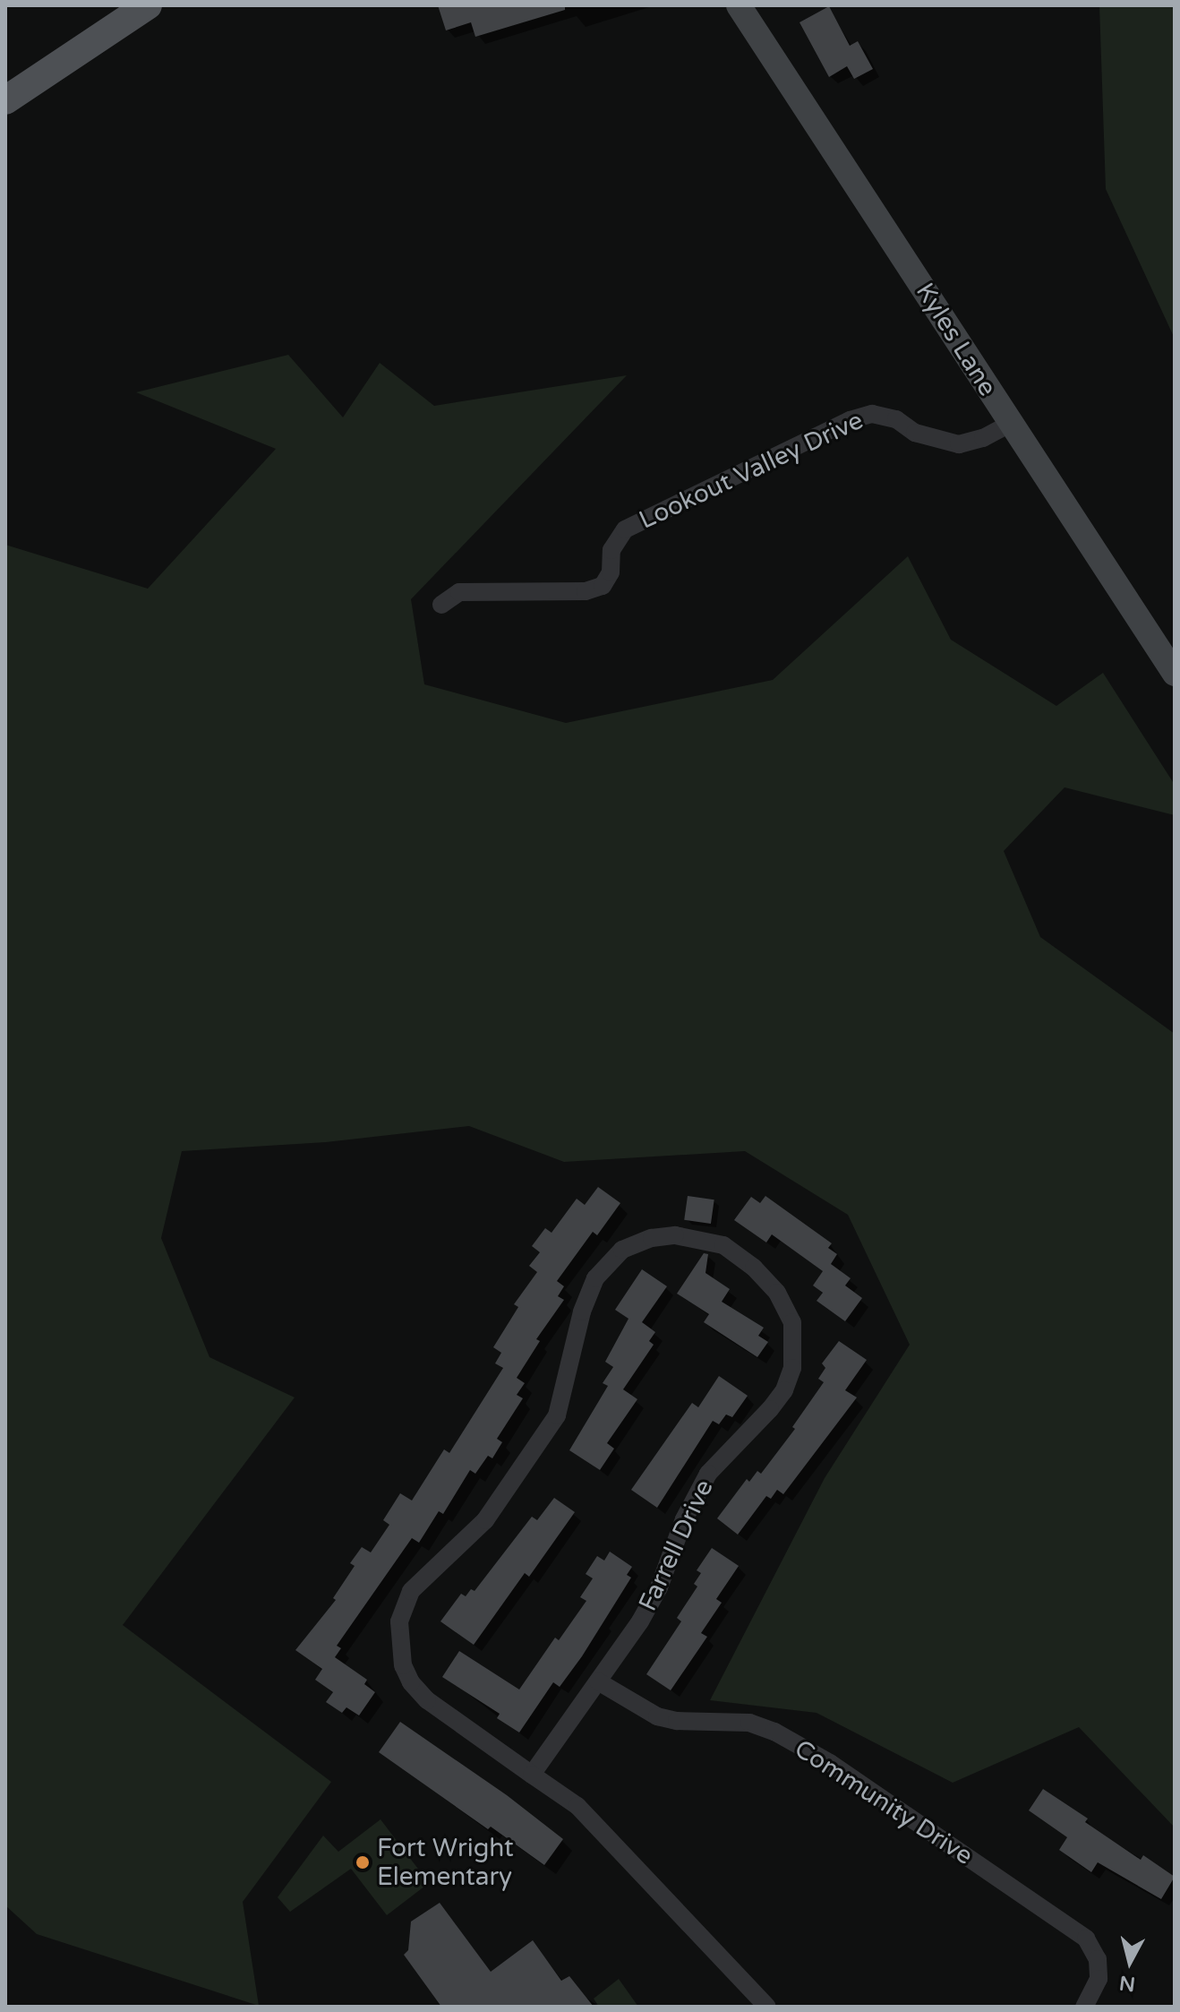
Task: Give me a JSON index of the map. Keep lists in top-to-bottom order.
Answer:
{
  "streets": {
    "main road": ["Kyles Lane"],
    "street": ["Lookout Valley Drive", "Farrell Drive", "Community Drive"]
  },
  "crossings": [
    ["Kyles Lane", "Lookout Valley Drive"],
    ["Farrell Drive", "Community Drive"]
  ],
  "places": ["Fort Wright Elementary"],
  "north": "bottom"
}
